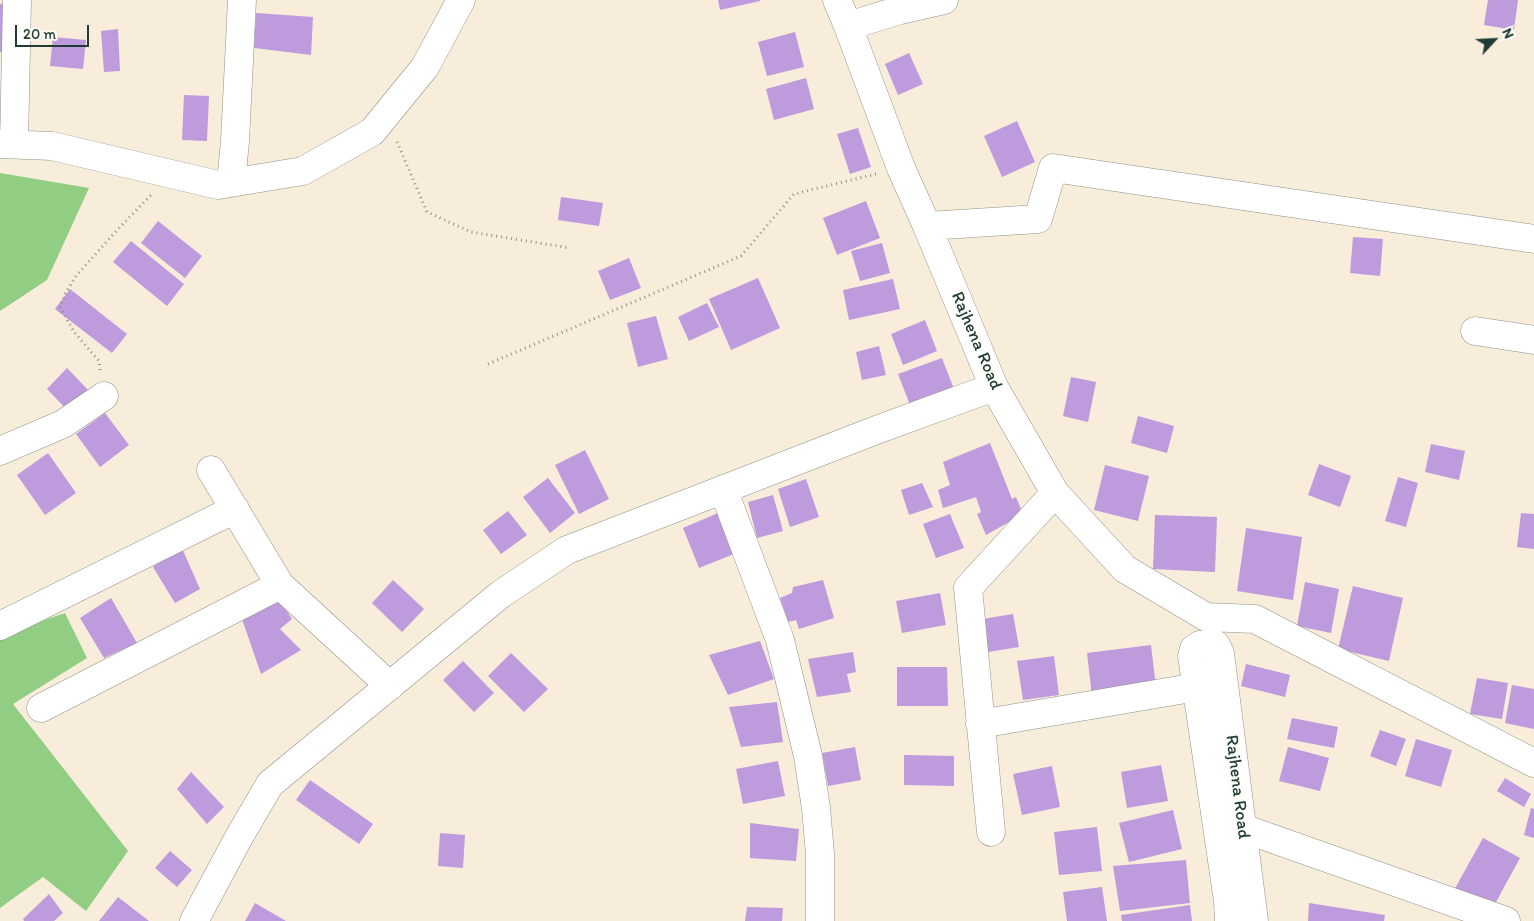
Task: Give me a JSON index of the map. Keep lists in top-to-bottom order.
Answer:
{
  "streets": {
    "street": ["Rajhena Road"]
  },
  "scale_bar": "20 m",
  "north": "top right"
}
